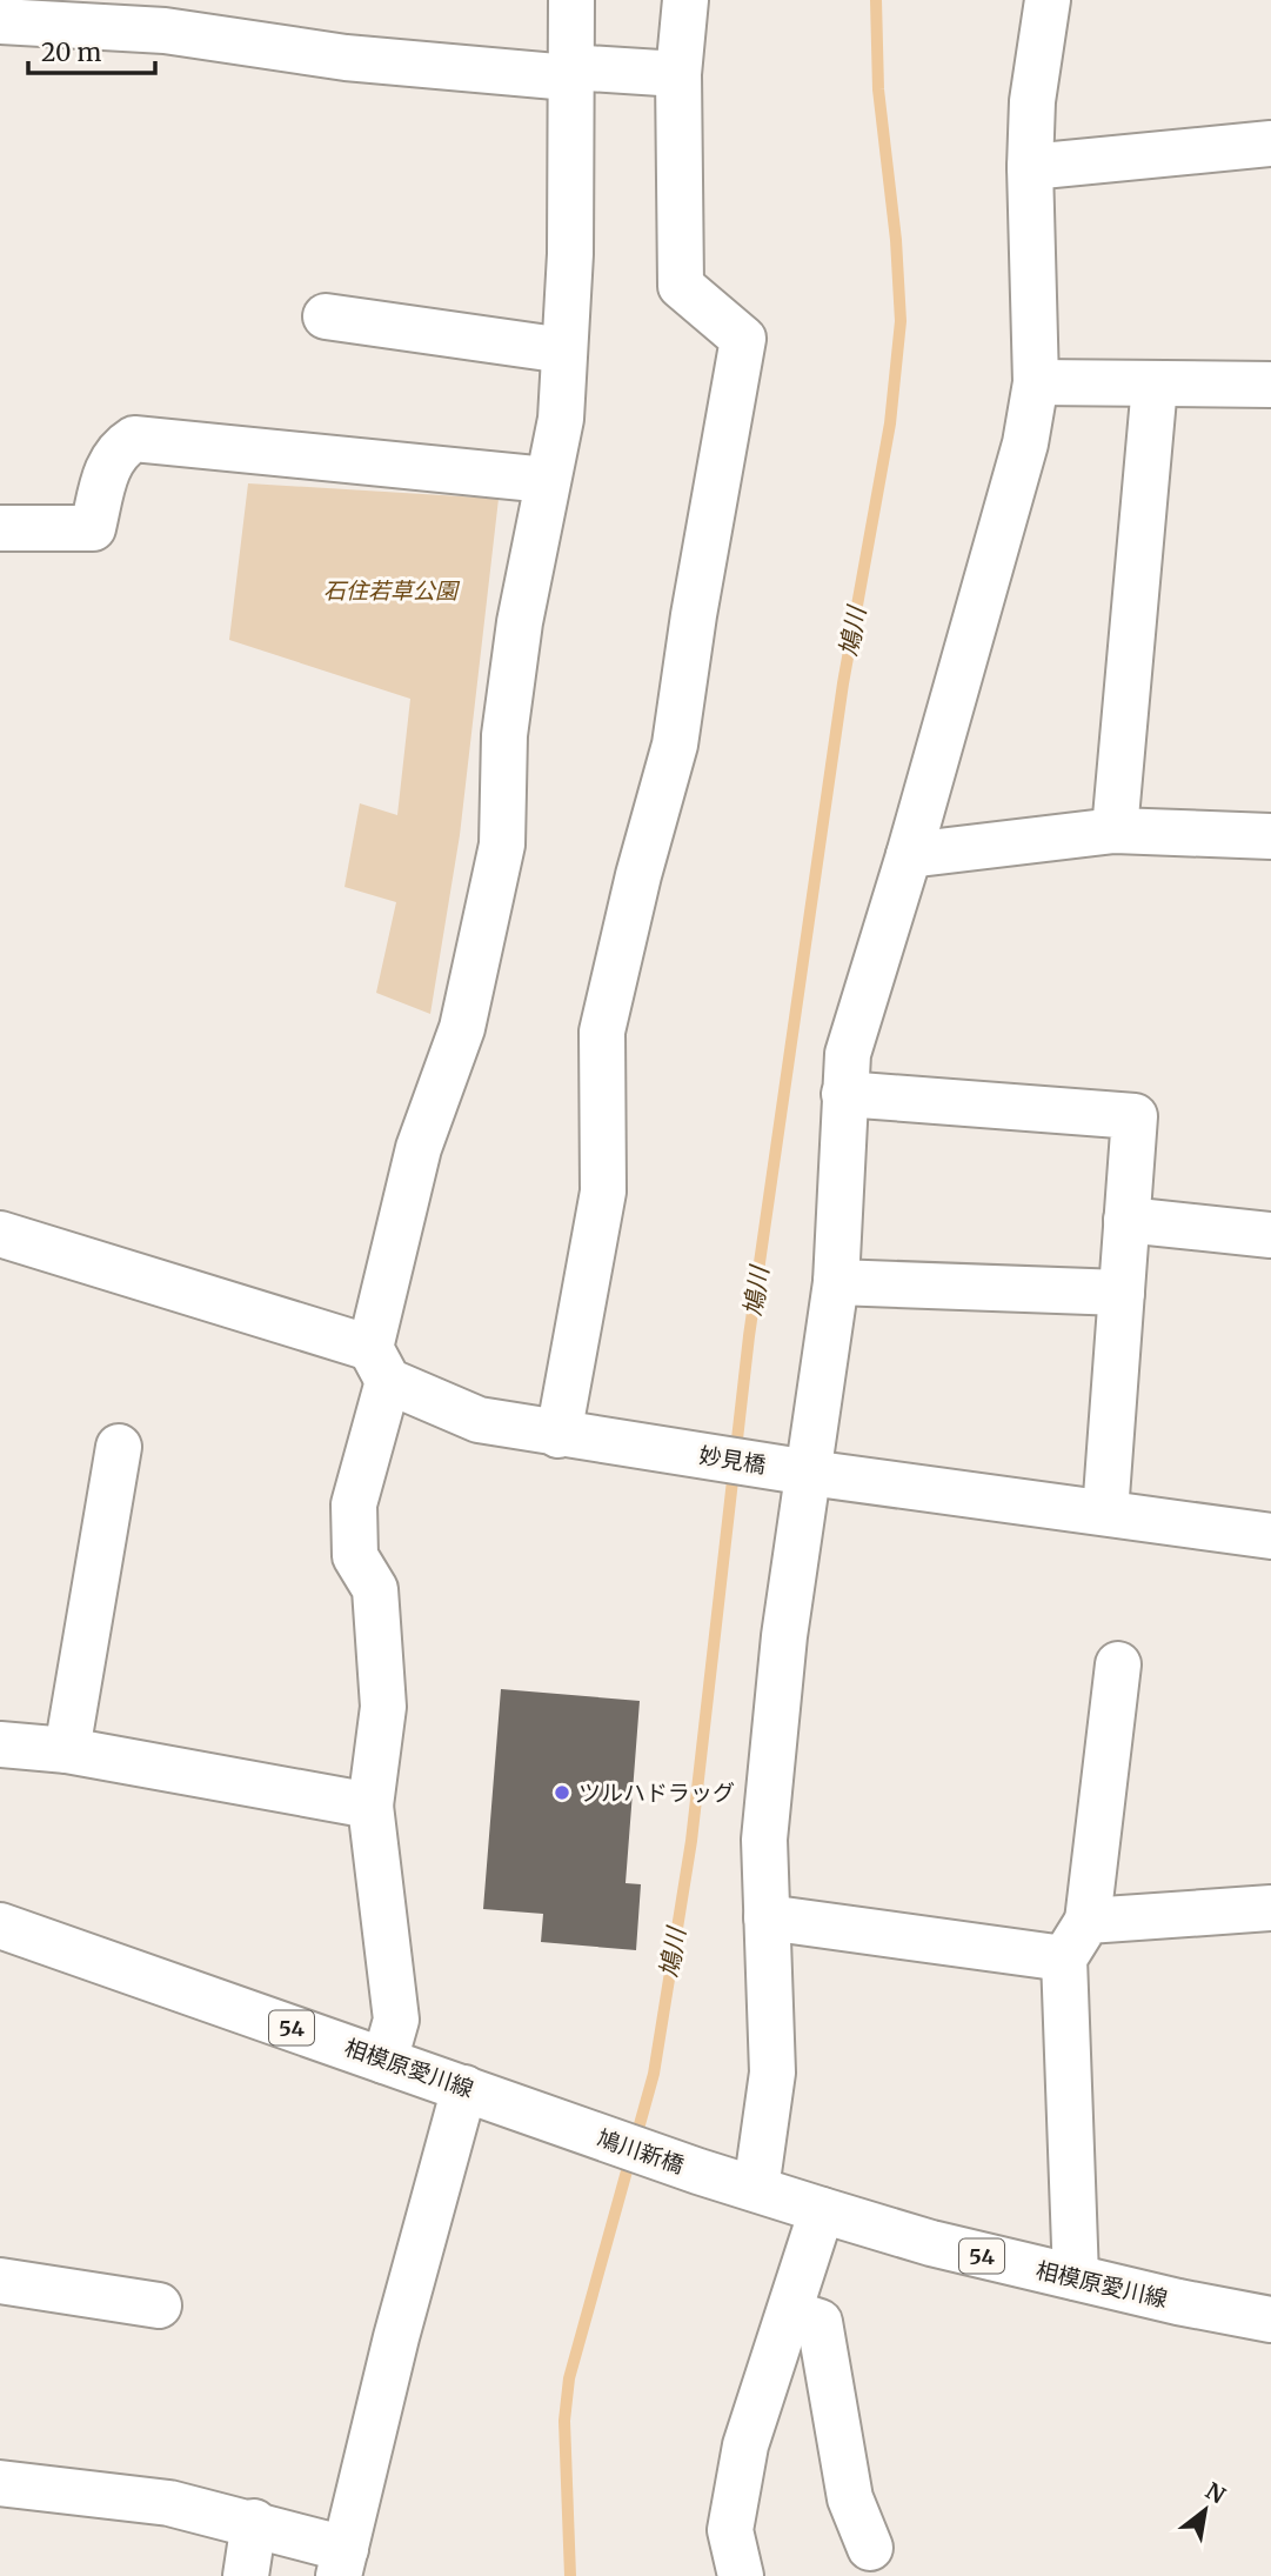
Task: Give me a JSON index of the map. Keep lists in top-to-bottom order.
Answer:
{
  "streets": {
    "street": [
      "妙見橋",
      "54",
      "相模原愛川線",
      "鳩川新橋"
    ]
  },
  "crossings": [
    ["相模原愛川線", "鳩川新橋"]
  ],
  "water": ["鳩川"],
  "parks": ["石住若草公園"],
  "places": ["ツルハドラッグ"],
  "scale_bar": "20 m",
  "north": "top right"
}
